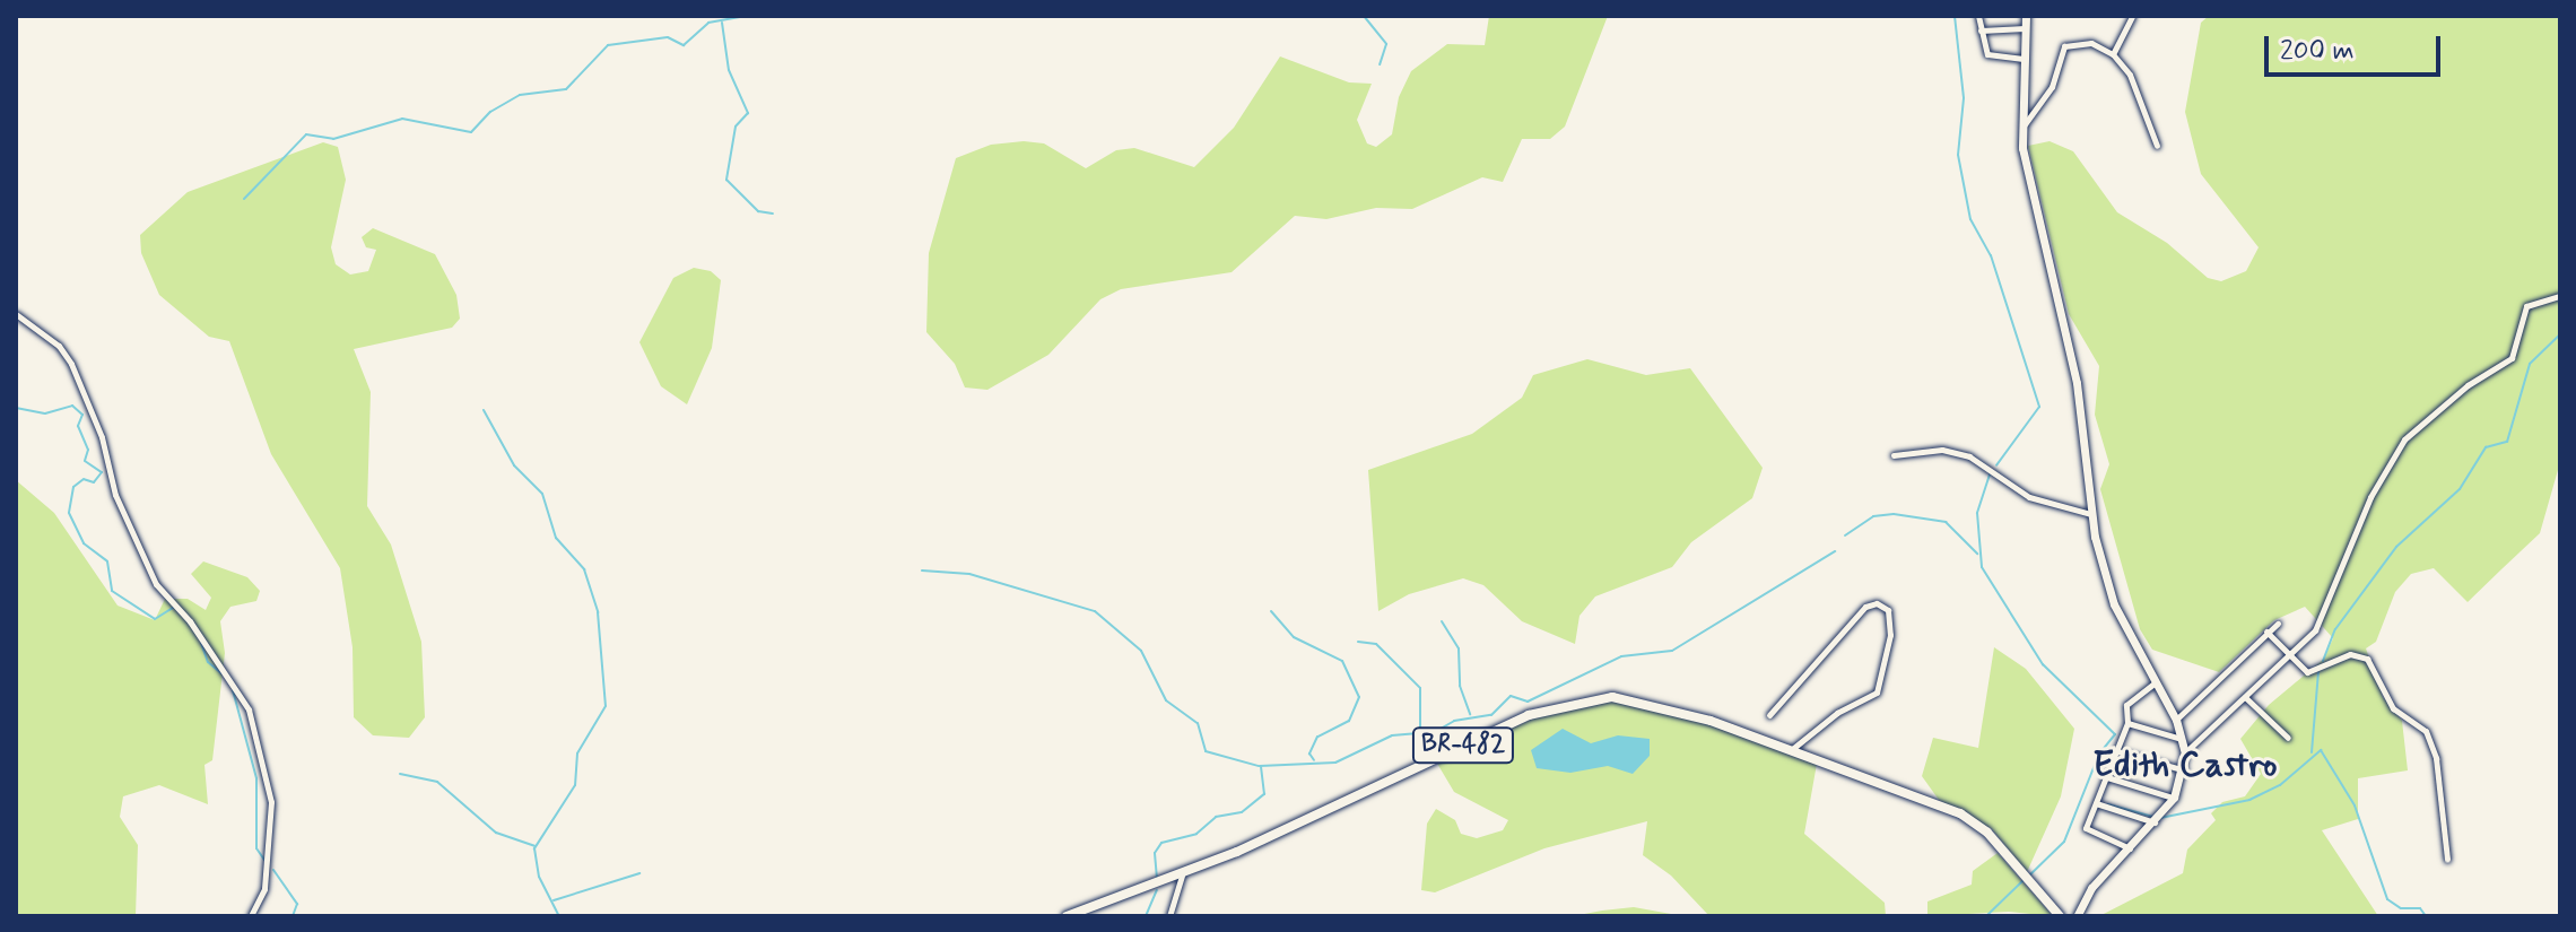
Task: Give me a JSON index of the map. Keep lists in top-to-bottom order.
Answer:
{
  "streets": {
    "highway": ["BR-482"]
  },
  "districts": ["Edith Castro"],
  "scale_bar": "200 m"
}
